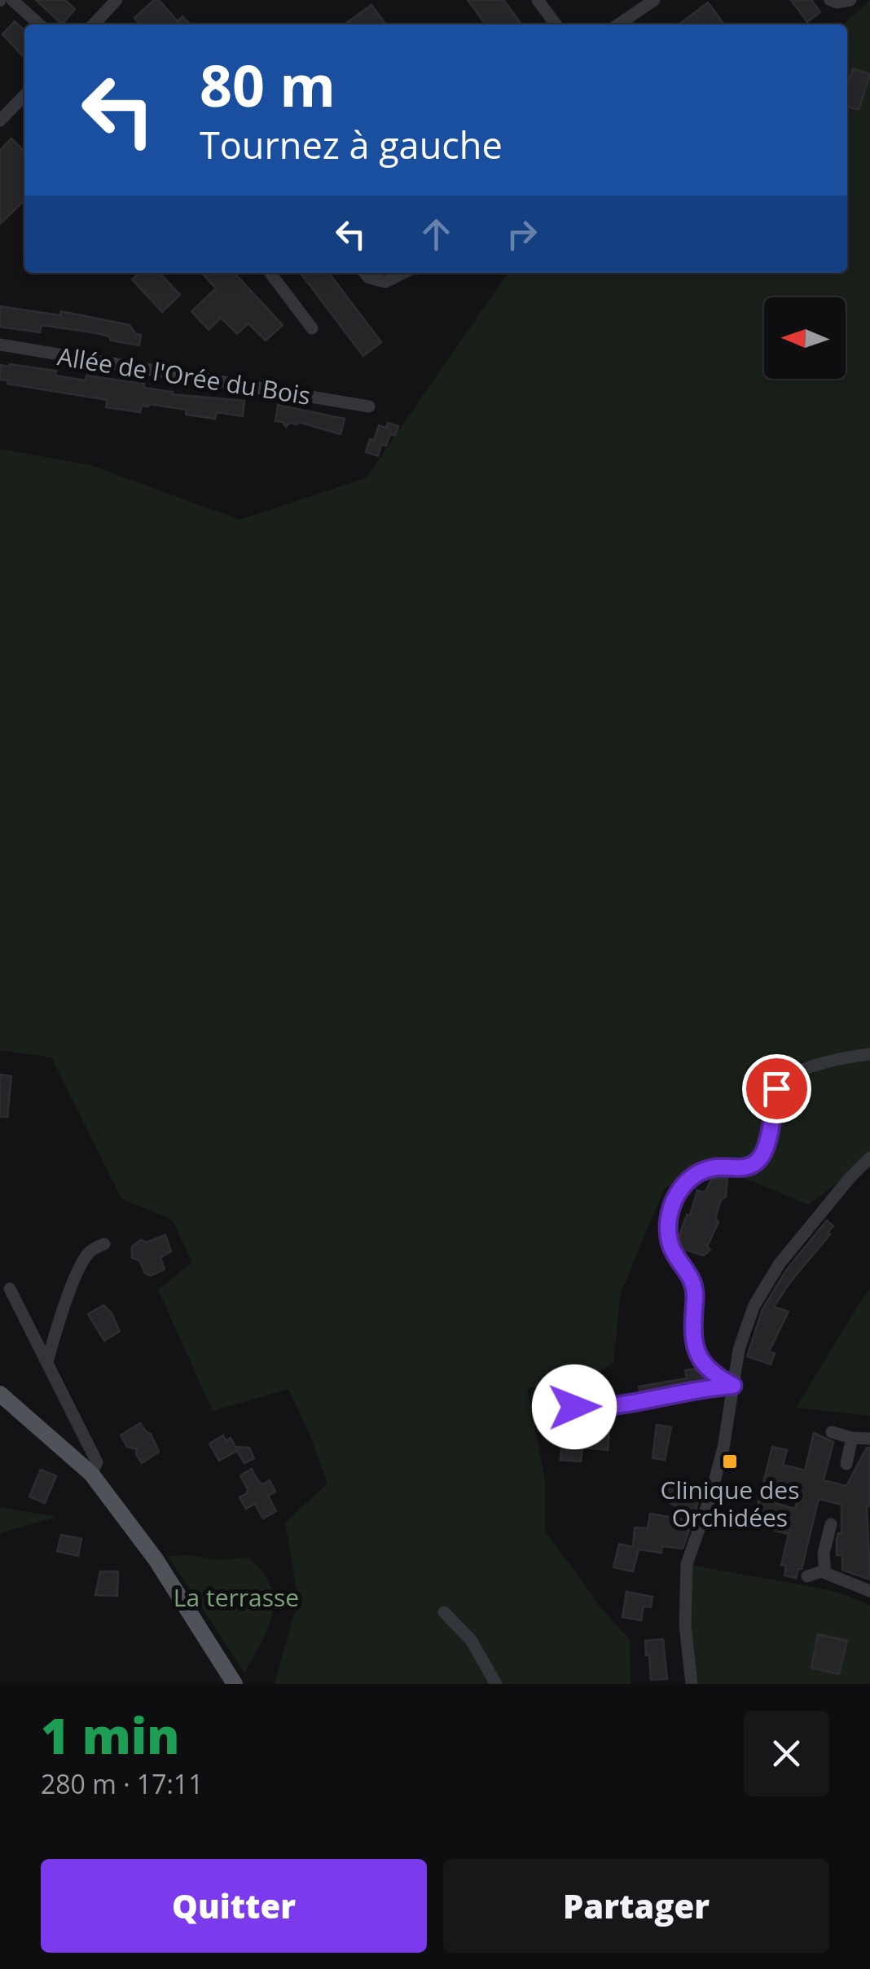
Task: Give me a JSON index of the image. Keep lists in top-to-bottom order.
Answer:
{
  "streets": {
    "street": ["Allée de l'Orée du Bois"]
  },
  "parks": ["La terrasse"],
  "places": {
    "transit": ["Clinique des Orchidées"]
  },
  "north": "left",
  "page": {
    "turn": ["80 m", "Tournez à gauche"],
    "heading": ["1 min", "280 m · 17:11"],
    "buttons": ["Quitter", "Partager"]
  }
}
